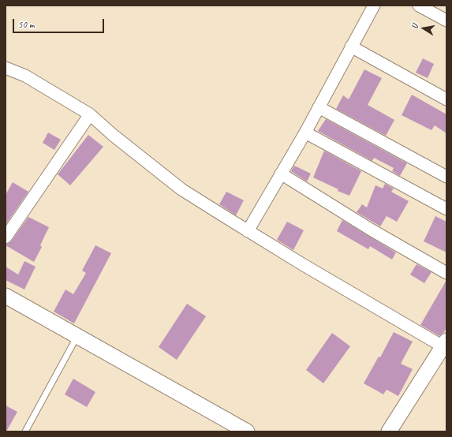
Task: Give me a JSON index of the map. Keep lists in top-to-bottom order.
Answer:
{
  "scale_bar": "50 m",
  "north": "left"
}
